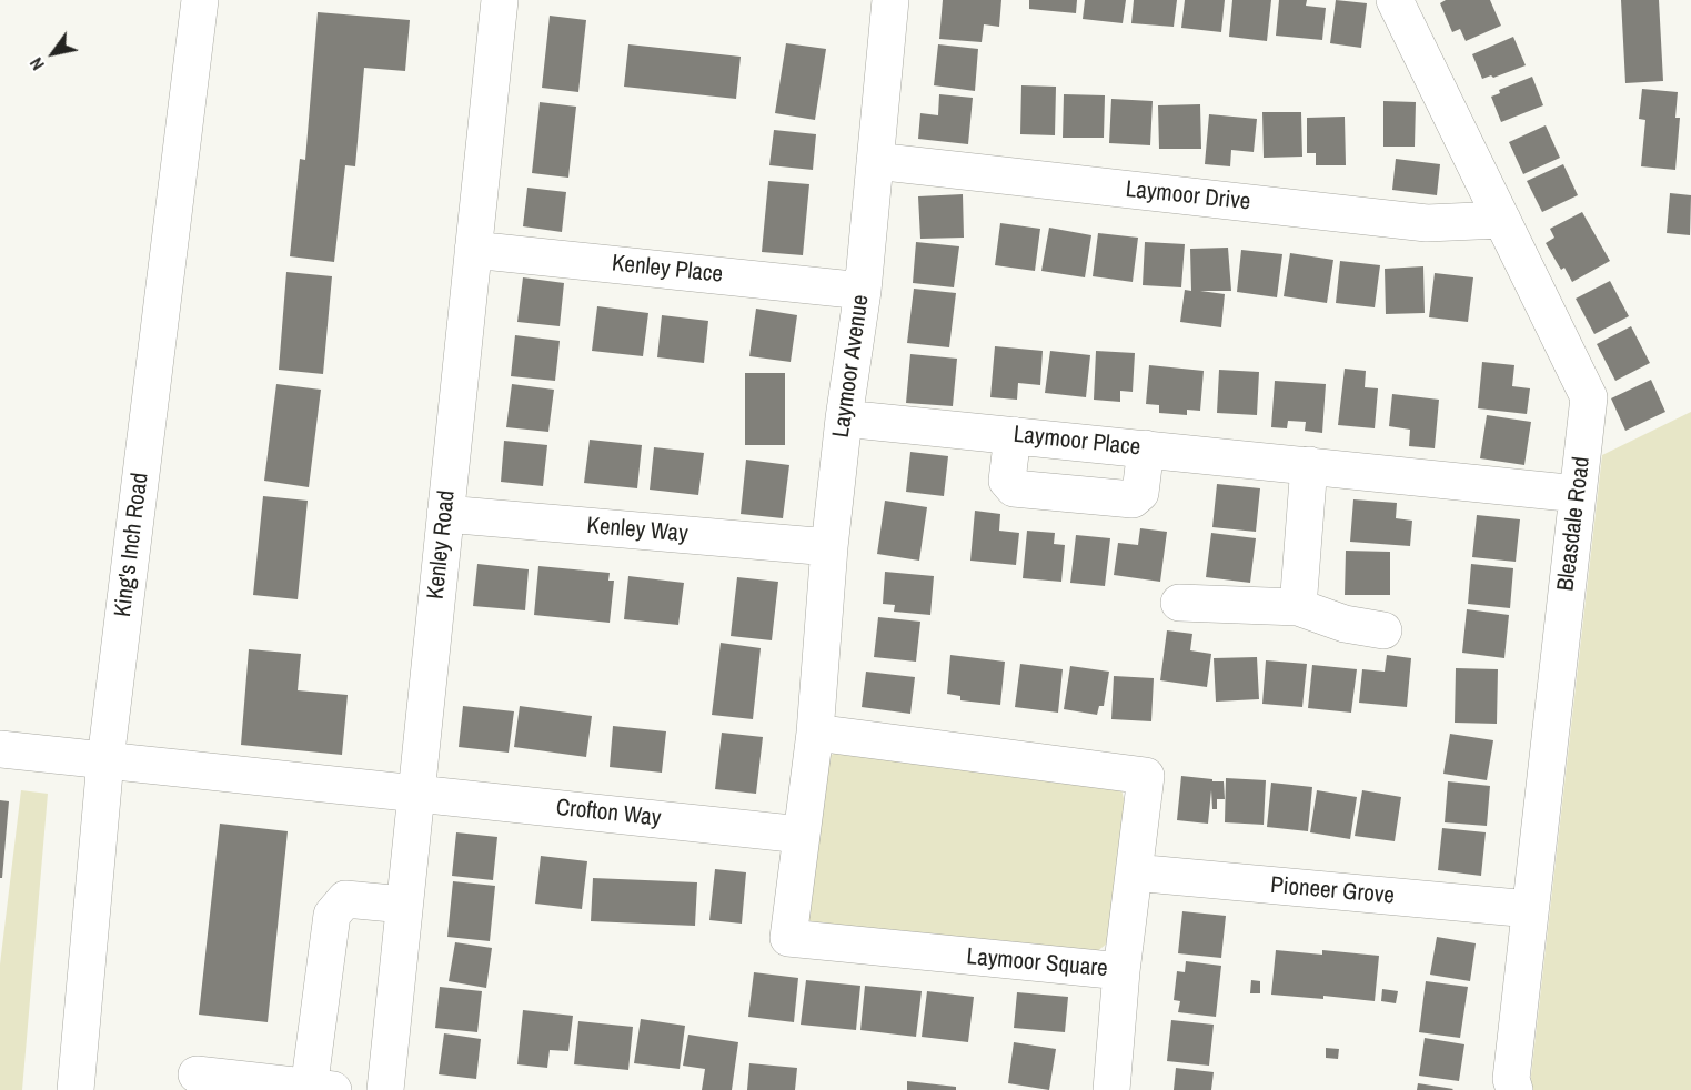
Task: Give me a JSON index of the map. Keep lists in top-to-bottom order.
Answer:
{
  "streets": {
    "street": [
      "Laymoor Drive",
      "Kenley Place",
      "Laymoor Avenue",
      "Laymoor Place",
      "Bleasdale Road",
      "Kenley Way",
      "King's Inch Road",
      "Kenley Road",
      "Crofton Way",
      "Pioneer Grove",
      "Laymoor Square"
    ]
  },
  "crossings": [
    ["Laymoor Drive", "Laymoor Avenue"],
    ["Laymoor Drive", "Bleasdale Road"],
    ["Kenley Place", "Laymoor Avenue"],
    ["Kenley Place", "Kenley Road"],
    ["Laymoor Avenue", "Laymoor Place"],
    ["Laymoor Avenue", "Kenley Way"],
    ["Laymoor Avenue", "Laymoor Square"],
    ["Laymoor Place", "Bleasdale Road"],
    ["Bleasdale Road", "Pioneer Grove"],
    ["Kenley Way", "Kenley Road"],
    ["King's Inch Road", "Crofton Way"],
    ["Kenley Road", "Crofton Way"],
    ["Crofton Way", "Laymoor Square"],
    ["Pioneer Grove", "Laymoor Square"]
  ],
  "north": "bottom left"
}
